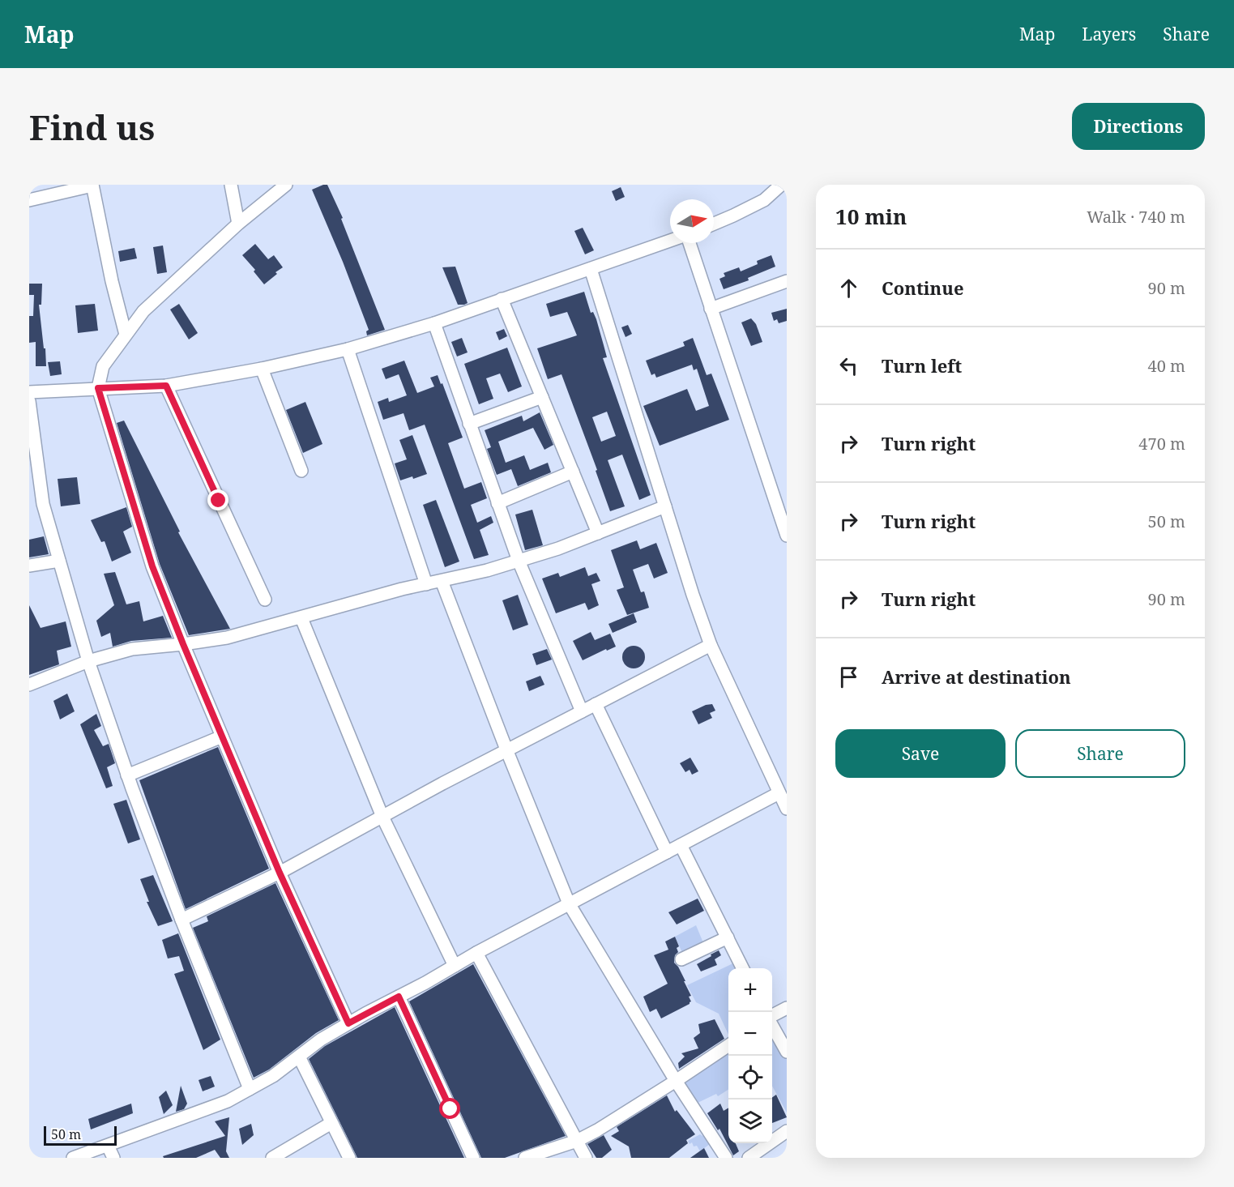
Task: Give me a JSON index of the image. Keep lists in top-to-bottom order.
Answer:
{
  "scale_bar": "50 m",
  "north": "right",
  "page": {
    "header": "Map",
    "nav": ["Map", "Layers", "Share"],
    "buttons": [
      "Directions",
      ["Save", "Share"]
    ],
    "title": "Find us",
    "heading": ["10 min", "Walk · 740 m"],
    "list": [
      ["Continue", "90 m"],
      ["Turn left", "40 m"],
      ["Turn right", "470 m"],
      ["Turn right", "50 m"],
      ["Turn right", "90 m"],
      "Arrive at destination"
    ],
    "map_buttons": ["+", "−"],
    "scale": "50 m"
  }
}
